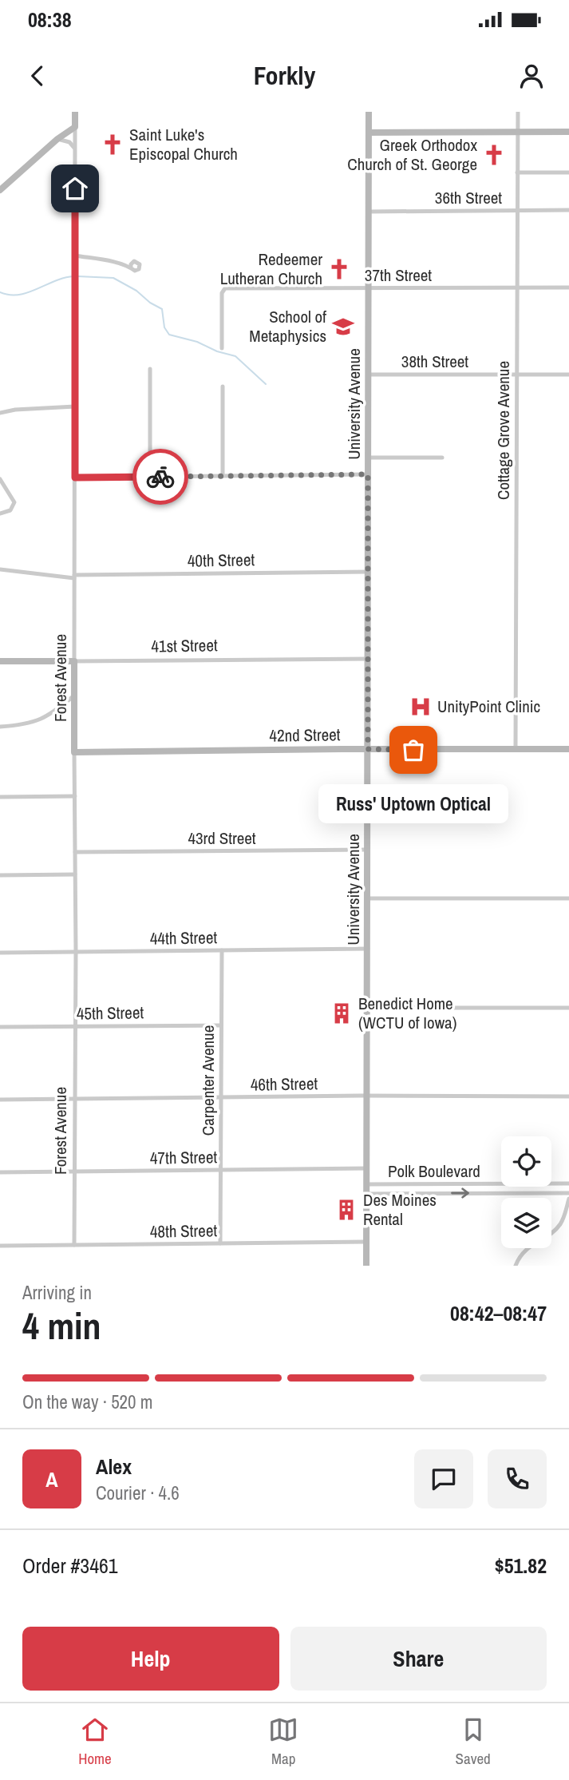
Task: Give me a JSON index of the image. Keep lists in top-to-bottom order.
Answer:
{
  "streets": {
    "main road": [
      "University Avenue",
      "41st Street",
      "Forest Avenue",
      "42nd Street"
    ],
    "street": [
      "36th Street",
      "37th Street",
      "38th Street",
      "Cottage Grove Avenue",
      "40th Street",
      "43rd Street",
      "44th Street",
      "45th Street",
      "Carpenter Avenue",
      "46th Street",
      "47th Street",
      "Polk Boulevard",
      "48th Street"
    ]
  },
  "crossings": [
    ["36th Street", "University Avenue"],
    ["36th Street", "Cottage Grove Avenue"],
    ["37th Street", "University Avenue"],
    ["37th Street", "Cottage Grove Avenue"],
    ["38th Street", "University Avenue"],
    ["38th Street", "Cottage Grove Avenue"],
    ["University Avenue", "40th Street"],
    ["University Avenue", "41st Street"],
    ["University Avenue", "42nd Street"],
    ["University Avenue", "43rd Street"],
    ["University Avenue", "44th Street"],
    ["University Avenue", "46th Street"],
    ["University Avenue", "47th Street"],
    ["University Avenue", "Polk Boulevard"],
    ["University Avenue", "48th Street"],
    ["Cottage Grove Avenue", "42nd Street"],
    ["40th Street", "Forest Avenue"],
    ["41st Street", "Forest Avenue"],
    ["Forest Avenue", "42nd Street"],
    ["Forest Avenue", "43rd Street"],
    ["Forest Avenue", "44th Street"],
    ["Forest Avenue", "45th Street"],
    ["Forest Avenue", "46th Street"],
    ["Forest Avenue", "47th Street"],
    ["Forest Avenue", "48th Street"],
    ["44th Street", "Carpenter Avenue"],
    ["45th Street", "Carpenter Avenue"],
    ["Carpenter Avenue", "46th Street"],
    ["Carpenter Avenue", "47th Street"],
    ["Carpenter Avenue", "48th Street"]
  ],
  "places": {
    "church": ["Saint Luke's Episcopal Church", "Greek Orthodox Church of St. George", "Redeemer Lutheran Church"],
    "school or university": ["School of Metaphysics"],
    "hospital": ["UnityPoint Clinic"],
    "other": ["Russ' Uptown Optical"],
    "building": ["Benedict Home (WCTU of Iowa)", "Des Moines Rental"]
  },
  "page": {
    "status": "08:38",
    "header": "Forkly",
    "bubble": "Russ' Uptown Optical",
    "heading": ["4 min", "Arriving in", "08:42–08:47"],
    "panel": [
      "Alex",
      "Courier · 4.6",
      "Order #3461",
      "$51.82"
    ],
    "bar": "On the way · 520 m",
    "round": "A",
    "buttons": ["Help", "Share"],
    "tabs": ["Home", "Map", "Saved"]
  }
}
